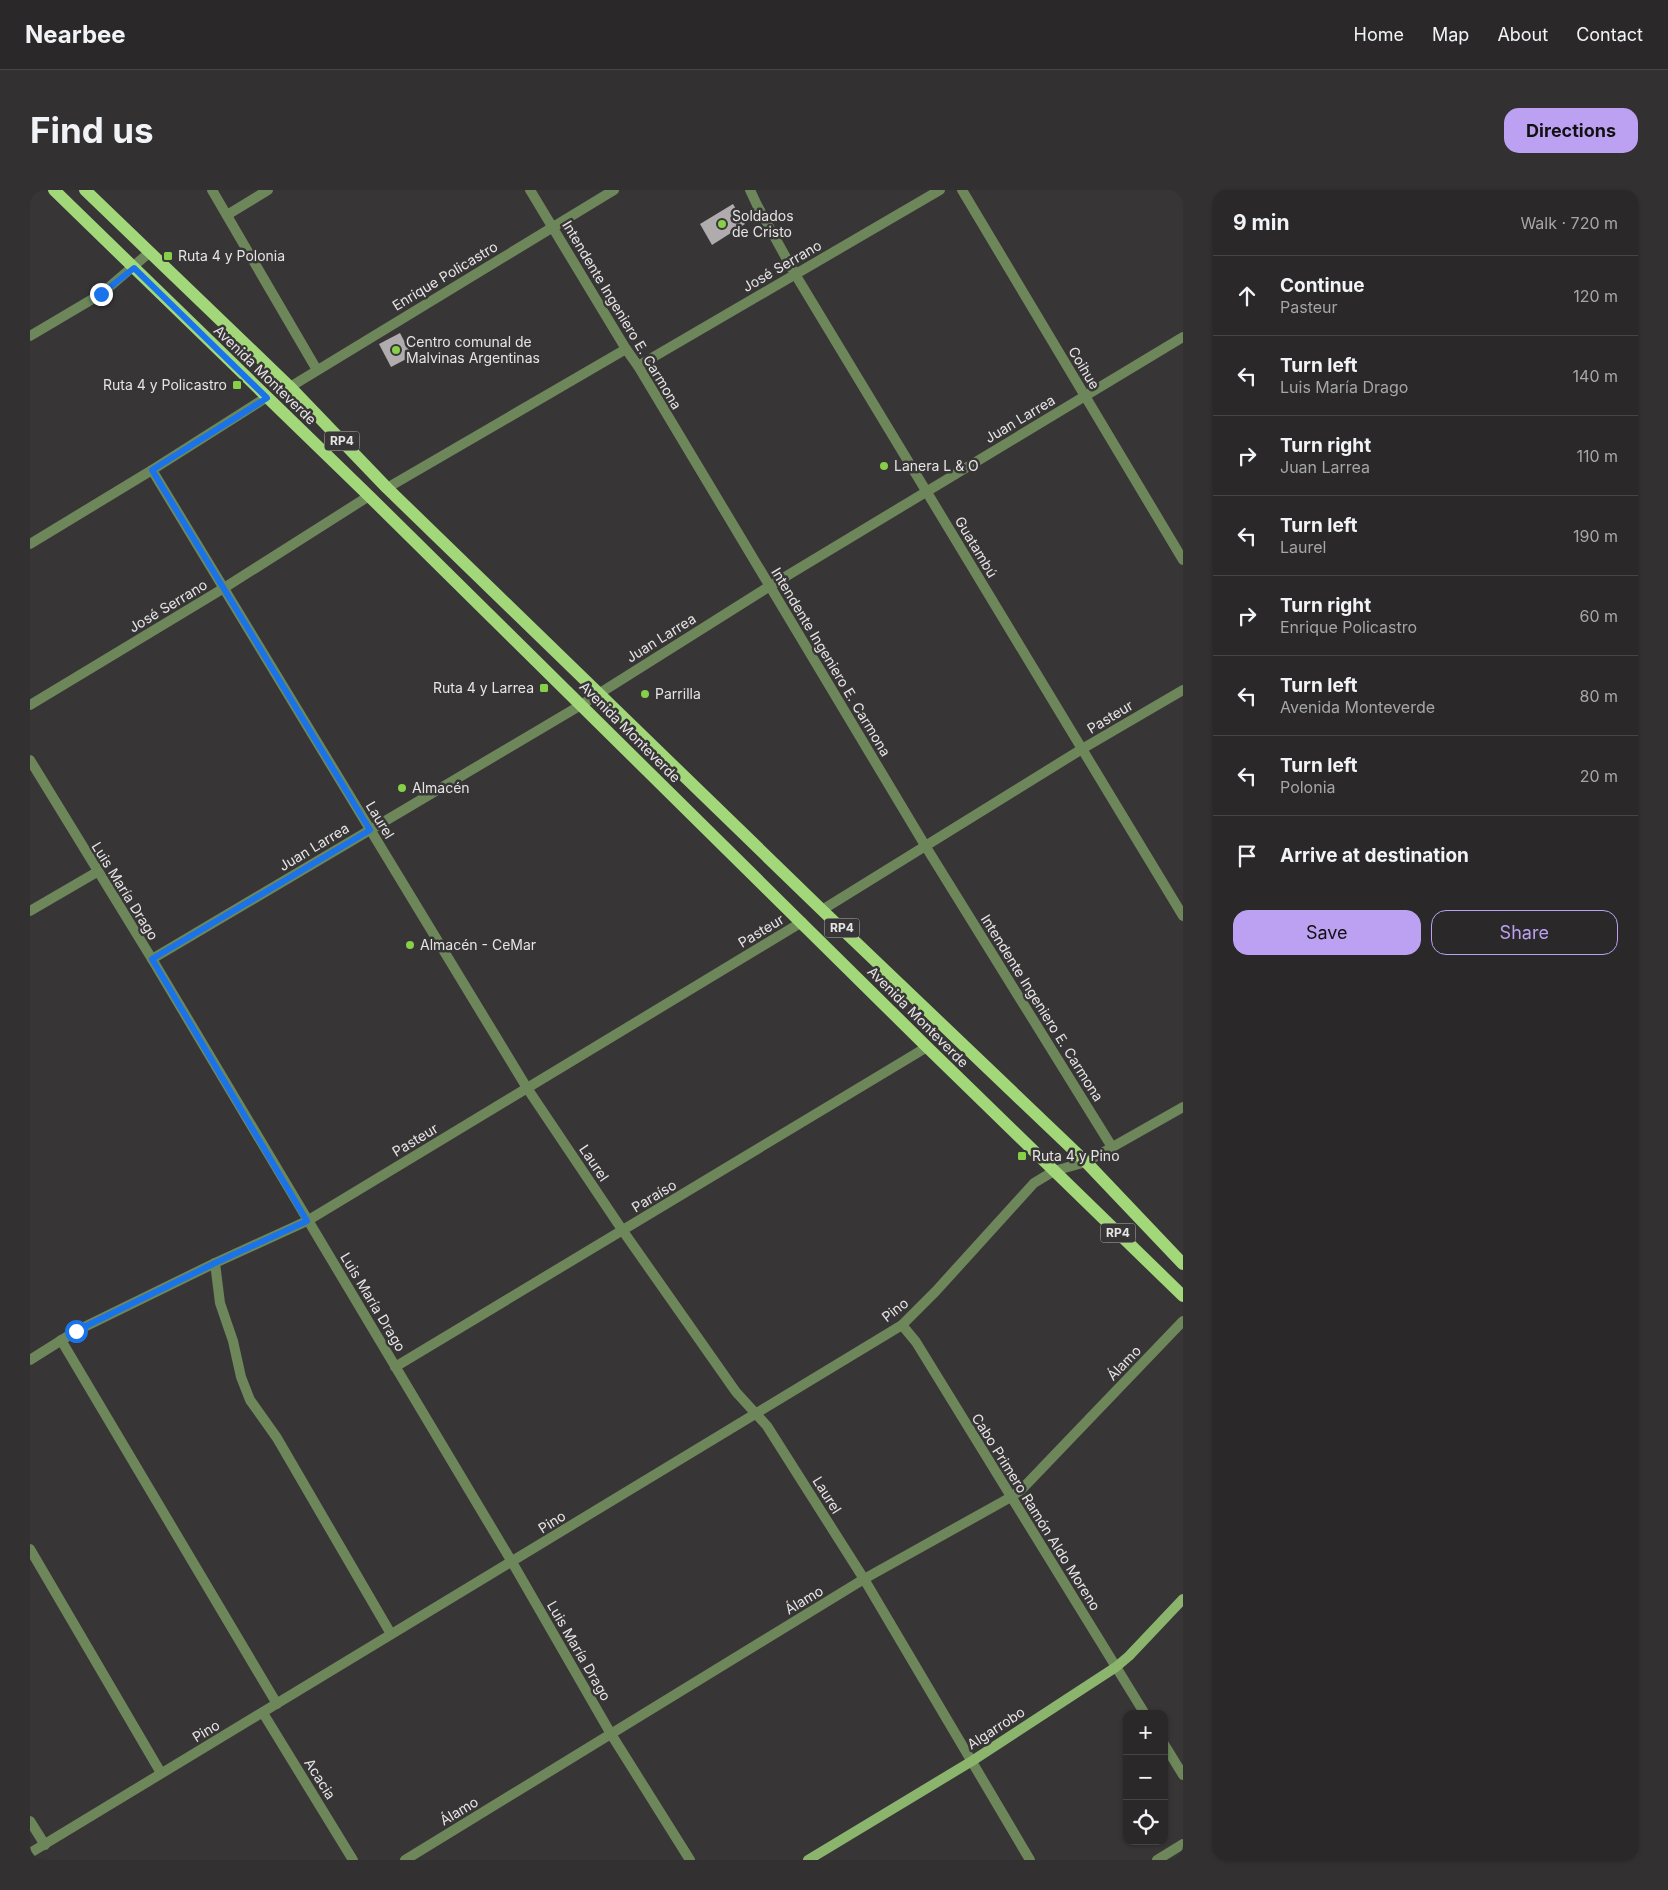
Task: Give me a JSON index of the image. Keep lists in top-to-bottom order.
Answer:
{
  "streets": {
    "main road": ["Avenida Monteverde", "RP4"],
    "street": [
      "José Serrano",
      "Enrique Policastro",
      "Intendente Ingeniero E. Carmona",
      "Coihue",
      "Juan Larrea",
      "Guatambú",
      "Pasteur",
      "Laurel",
      "Luis María Drago",
      "Paraíso",
      "Pino",
      "Álamo",
      "Cabo Primero Ramón Aldo Moreno",
      "Algarrobo",
      "Acacia"
    ]
  },
  "crossings": [
    ["José Serrano", "Intendente Ingeniero E. Carmona"],
    ["José Serrano", "Avenida Monteverde"],
    ["José Serrano", "Guatambú"],
    ["José Serrano", "Laurel"],
    ["Enrique Policastro", "Intendente Ingeniero E. Carmona"],
    ["Enrique Policastro", "Avenida Monteverde"],
    ["Intendente Ingeniero E. Carmona", "Juan Larrea"],
    ["Intendente Ingeniero E. Carmona", "Pasteur"],
    ["Coihue", "Juan Larrea"],
    ["Avenida Monteverde", "Juan Larrea"],
    ["Avenida Monteverde", "Pasteur"],
    ["Avenida Monteverde", "Paraíso"],
    ["Avenida Monteverde", "Pino"],
    ["Juan Larrea", "Guatambú"],
    ["Juan Larrea", "Laurel"],
    ["Juan Larrea", "Luis María Drago"],
    ["Guatambú", "Pasteur"],
    ["Pasteur", "Laurel"],
    ["Pasteur", "Luis María Drago"],
    ["Laurel", "Paraíso"],
    ["Laurel", "Pino"],
    ["Laurel", "Álamo"],
    ["Laurel", "Algarrobo"],
    ["Luis María Drago", "Paraíso"],
    ["Luis María Drago", "Pino"],
    ["Luis María Drago", "Álamo"],
    ["Pino", "Cabo Primero Ramón Aldo Moreno"],
    ["Pino", "Acacia"],
    ["Álamo", "Cabo Primero Ramón Aldo Moreno"],
    ["Cabo Primero Ramón Aldo Moreno", "Algarrobo"]
  ],
  "places": {
    "other": [
      "Soldados de Cristo",
      "Centro comunal de Malvinas Argentinas",
      "Lanera L & O",
      "Parrilla",
      "Almacén",
      "Almacén - CeMar"
    ],
    "transit": [
      "Ruta 4 y Polonia",
      "Ruta 4 y Policastro",
      "Ruta 4 y Larrea",
      "Ruta 4 y Pino"
    ]
  },
  "page": {
    "header": "Nearbee",
    "nav": [
      "Home",
      "Map",
      "About",
      "Contact"
    ],
    "buttons": [
      "Directions",
      ["Save", "Share"]
    ],
    "title": "Find us",
    "heading": ["9 min", "Walk · 720 m"],
    "list": [
      ["Continue", "Pasteur", "120 m"],
      ["Turn left", "Luis María Drago", "140 m"],
      ["Turn right", "Juan Larrea", "110 m"],
      ["Turn left", "Laurel", "190 m"],
      ["Turn right", "Enrique Policastro", "60 m"],
      ["Turn left", "Avenida Monteverde", "80 m"],
      ["Turn left", "Polonia", "20 m"],
      "Arrive at destination"
    ],
    "map_buttons": ["+", "−"]
  }
}
